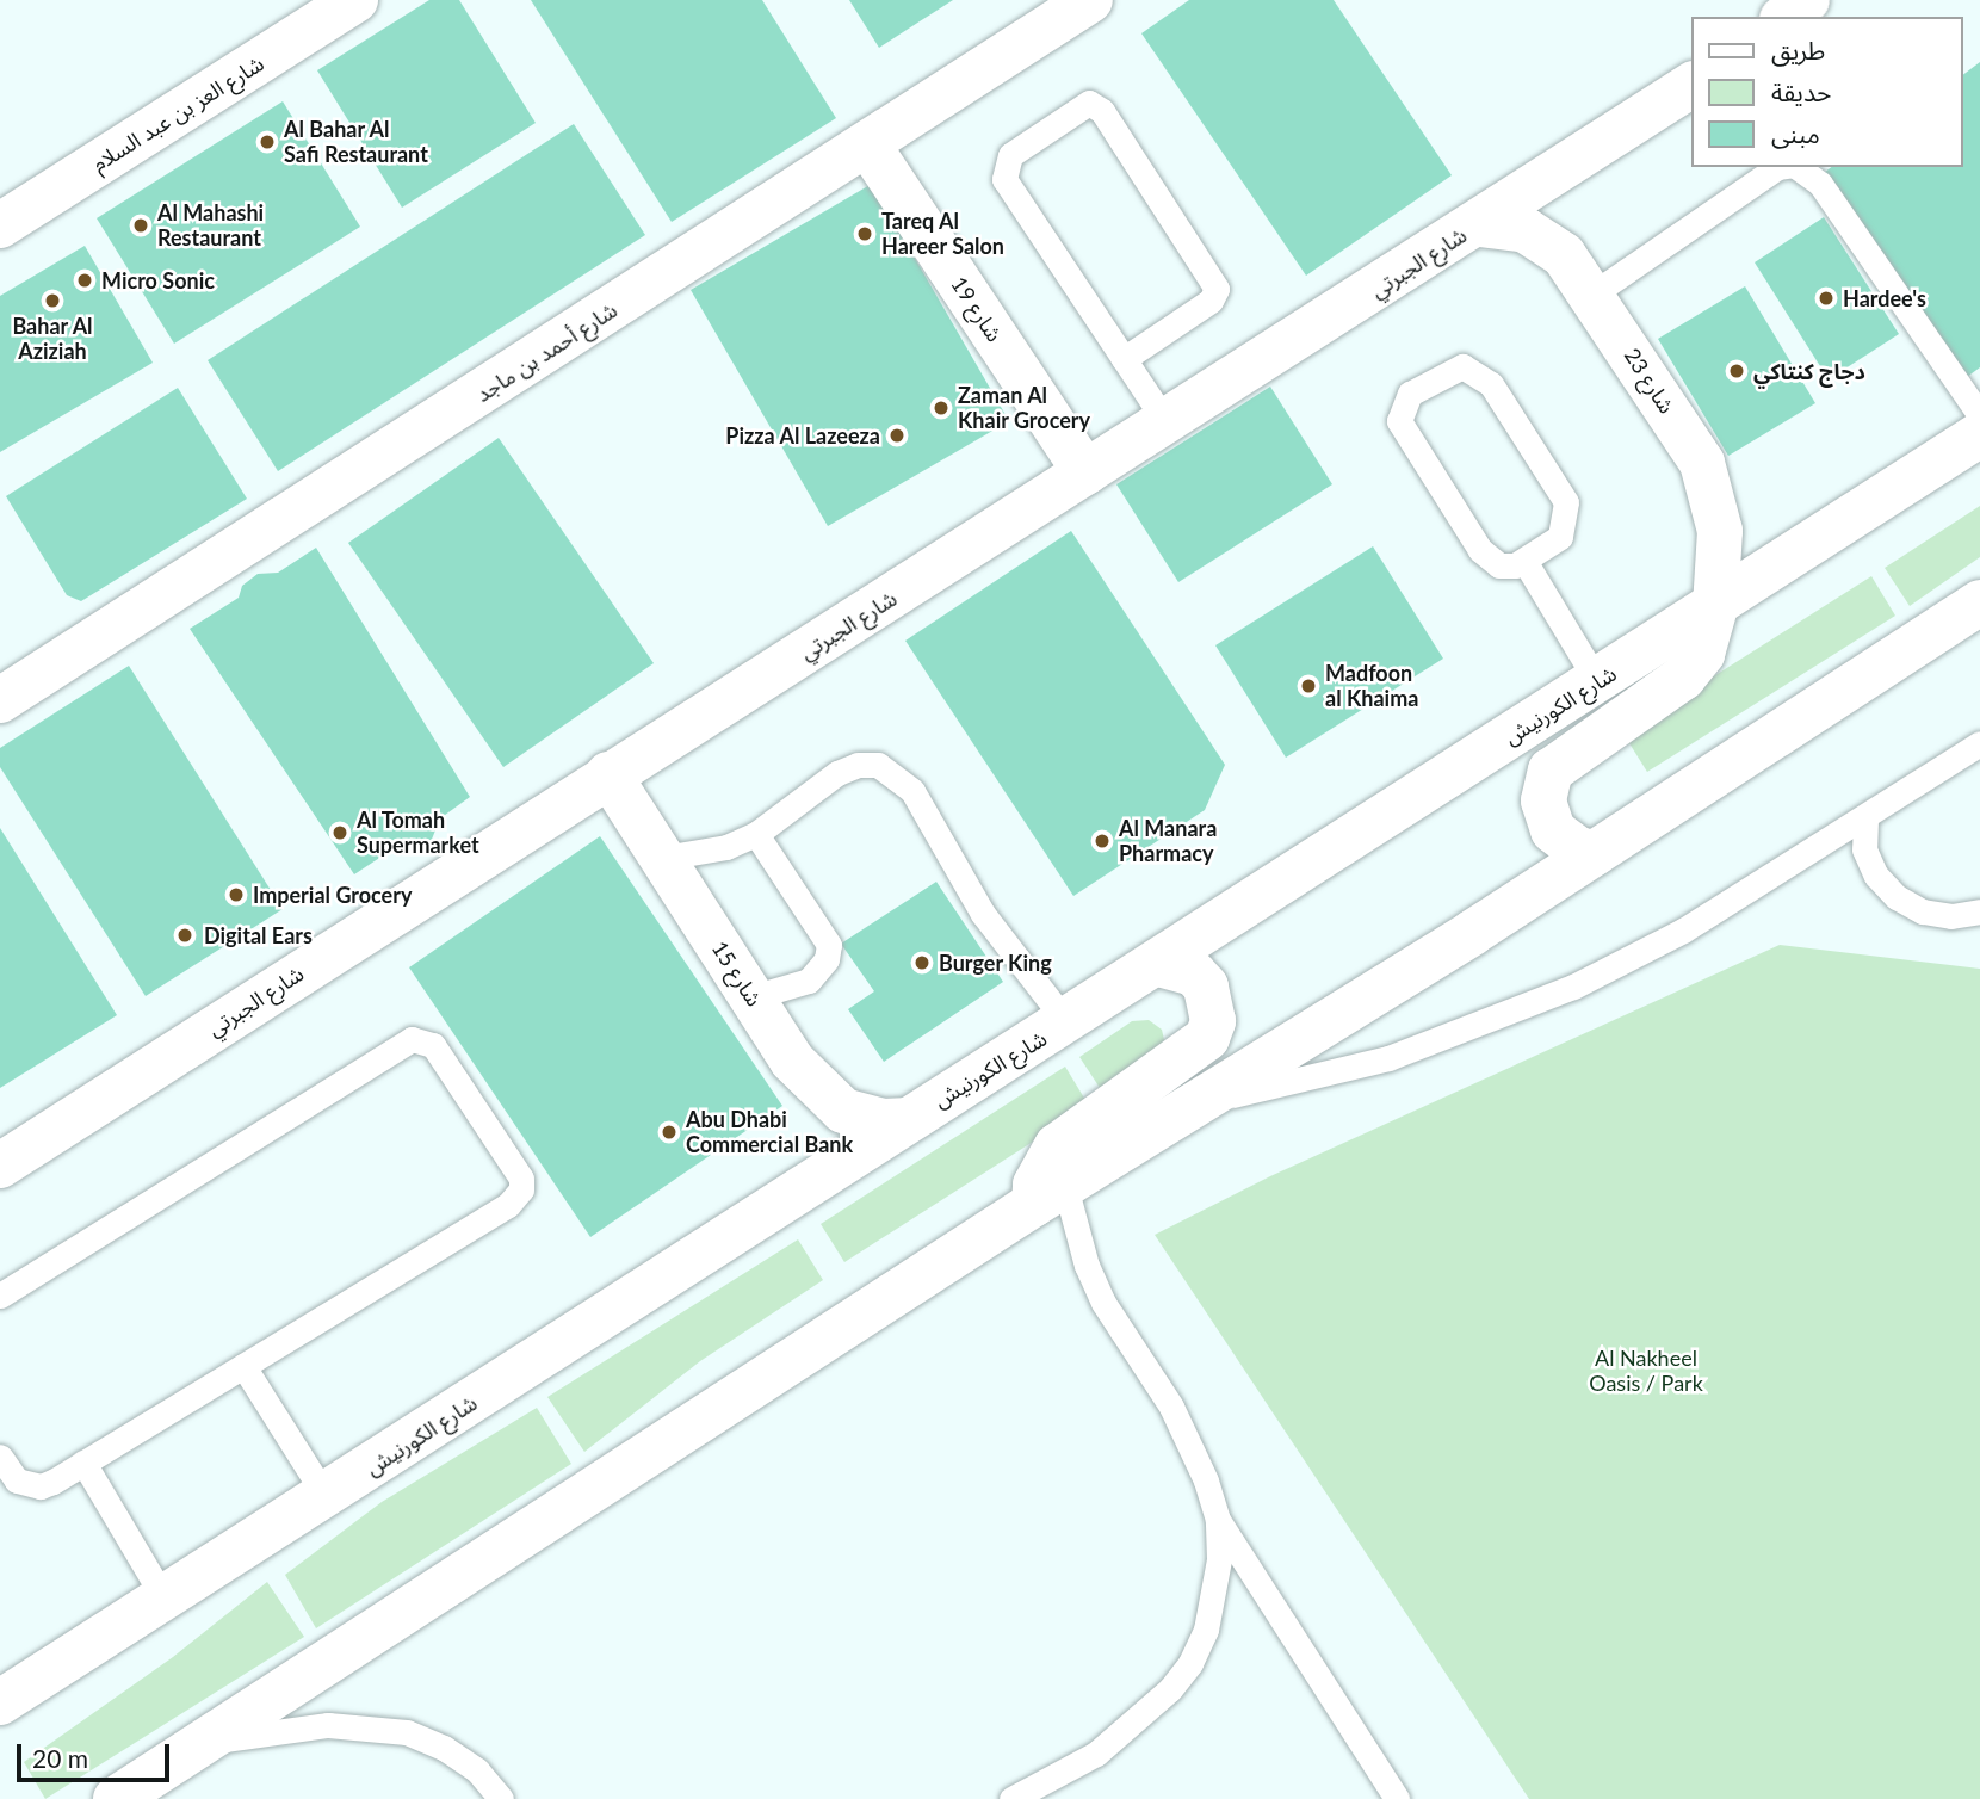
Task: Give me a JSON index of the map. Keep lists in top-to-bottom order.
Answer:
{
  "streets": {
    "main road": [
      "شارع العز بن عبد السلام",
      "شارع الجبرتي",
      "شارع 19",
      "شارع أحمد بن ماجد",
      "شارع 23",
      "شارع الكورنيش",
      "شارع 15"
    ]
  },
  "crossings": [
    ["شارع الجبرتي", "شارع 19"],
    ["شارع الجبرتي", "شارع 23"],
    ["شارع الجبرتي", "شارع 15"],
    ["شارع 19", "شارع أحمد بن ماجد"],
    ["شارع 23", "شارع الكورنيش"],
    ["شارع الكورنيش", "شارع 15"]
  ],
  "parks": ["Al Nakheel Oasis / Park"],
  "places": [
    "Al Bahar Al Safi Restaurant",
    "Al Mahashi Restaurant",
    "Tareq Al Hareer Salon",
    "Micro Sonic",
    "Hardee's",
    "Bahar Al Aziziah",
    "دجاج كنتاكي",
    "Zaman Al Khair Grocery",
    "Pizza Al Lazeeza",
    "Madfoon al Khaima",
    "Al Tomah Supermarket",
    "Al Manara Pharmacy",
    "Imperial Grocery",
    "Digital Ears",
    "Burger King",
    "Abu Dhabi Commercial Bank"
  ],
  "legend": ["طريق", "حديقة", "مبنى"],
  "scale_bar": "20 m"
}
